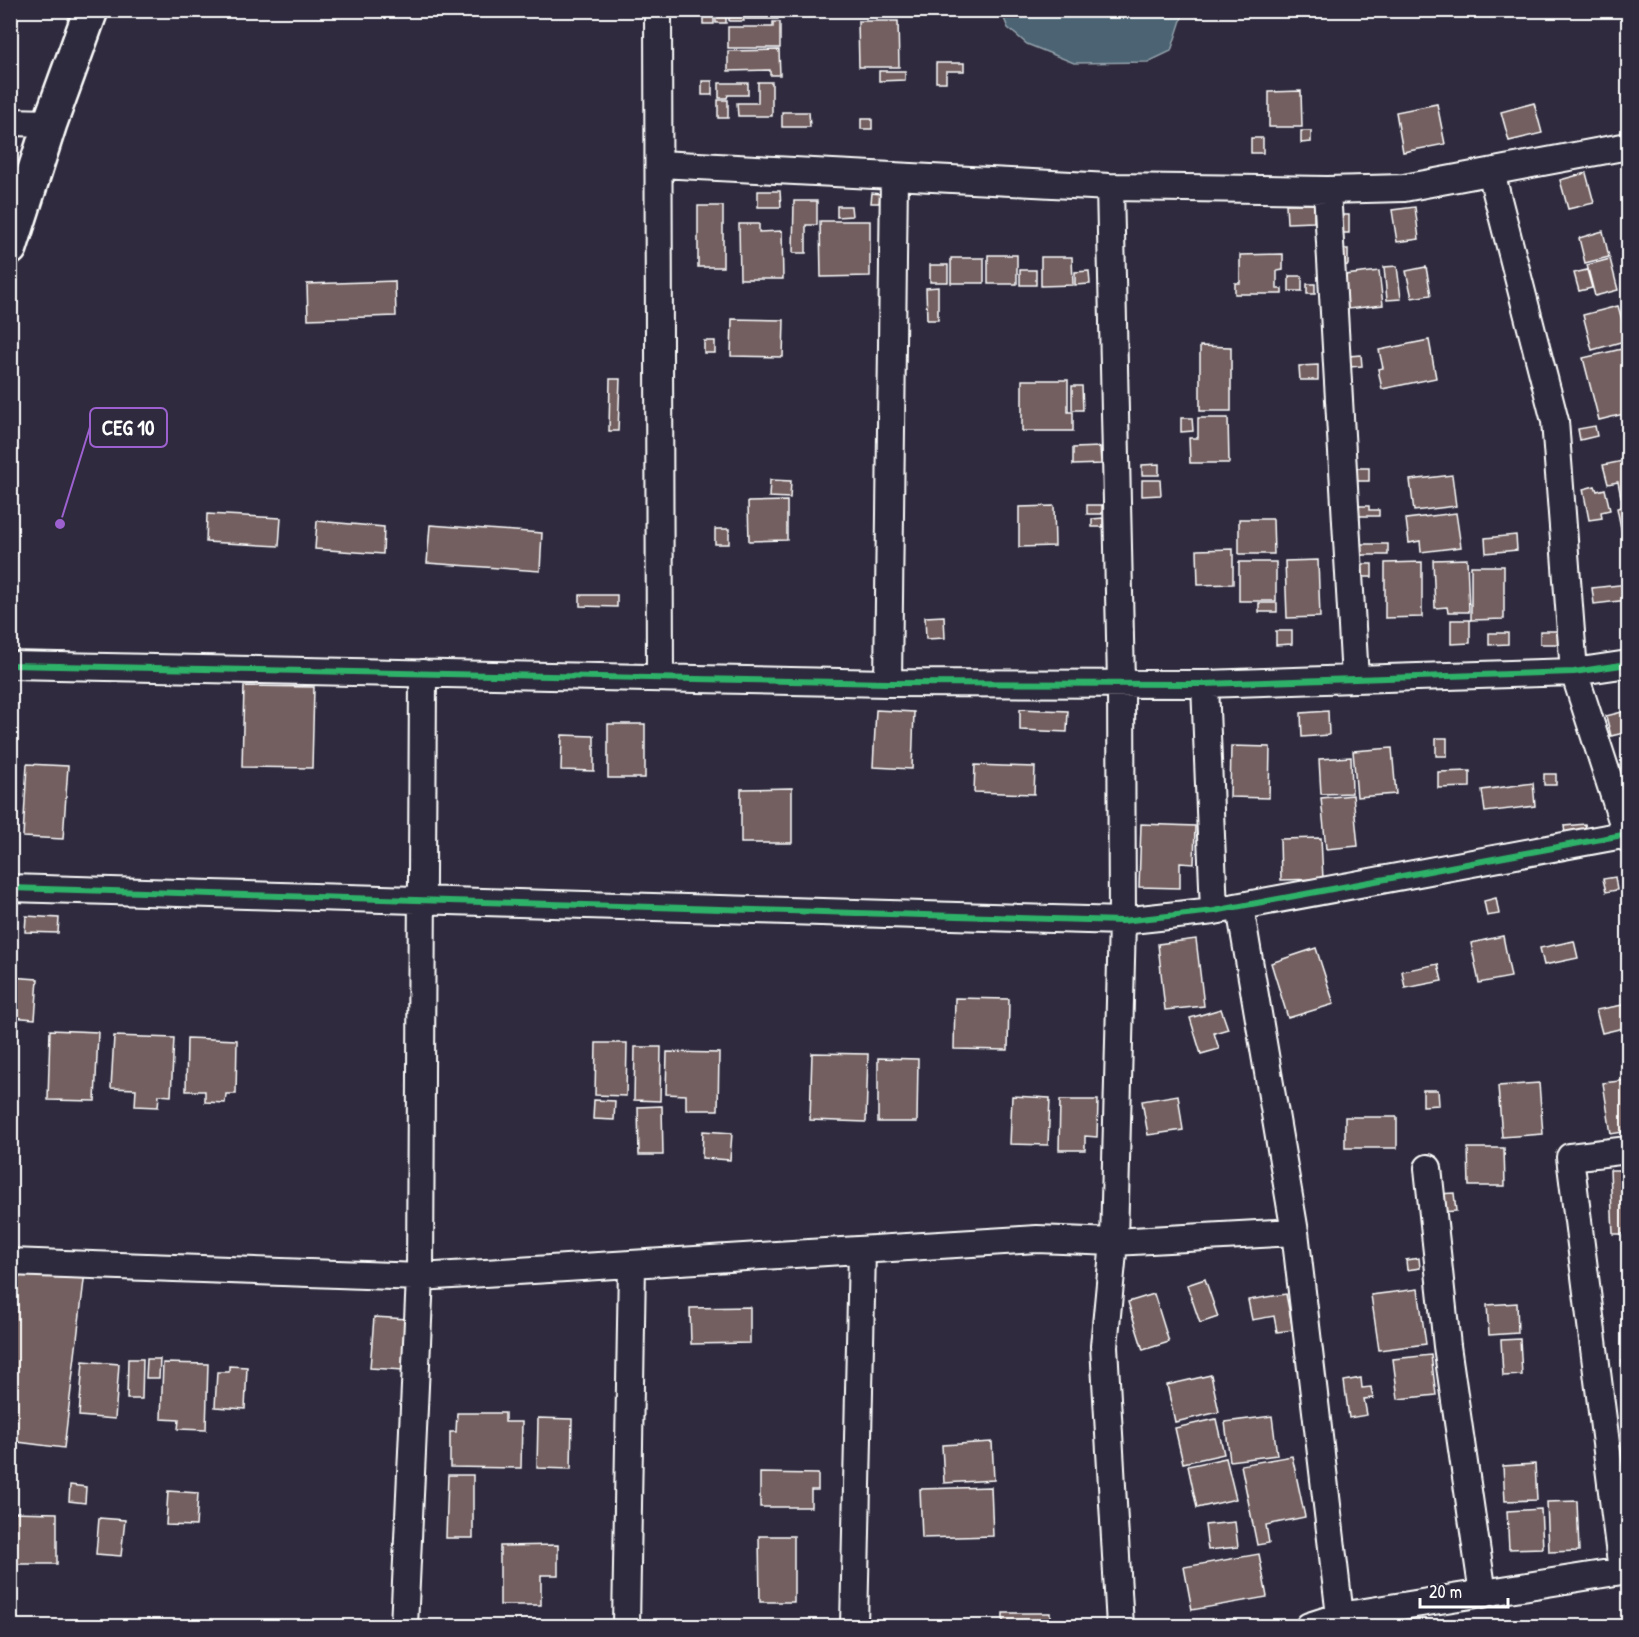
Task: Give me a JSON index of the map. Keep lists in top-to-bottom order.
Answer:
{
  "places": ["CEG 10"],
  "scale_bar": "20 m"
}
